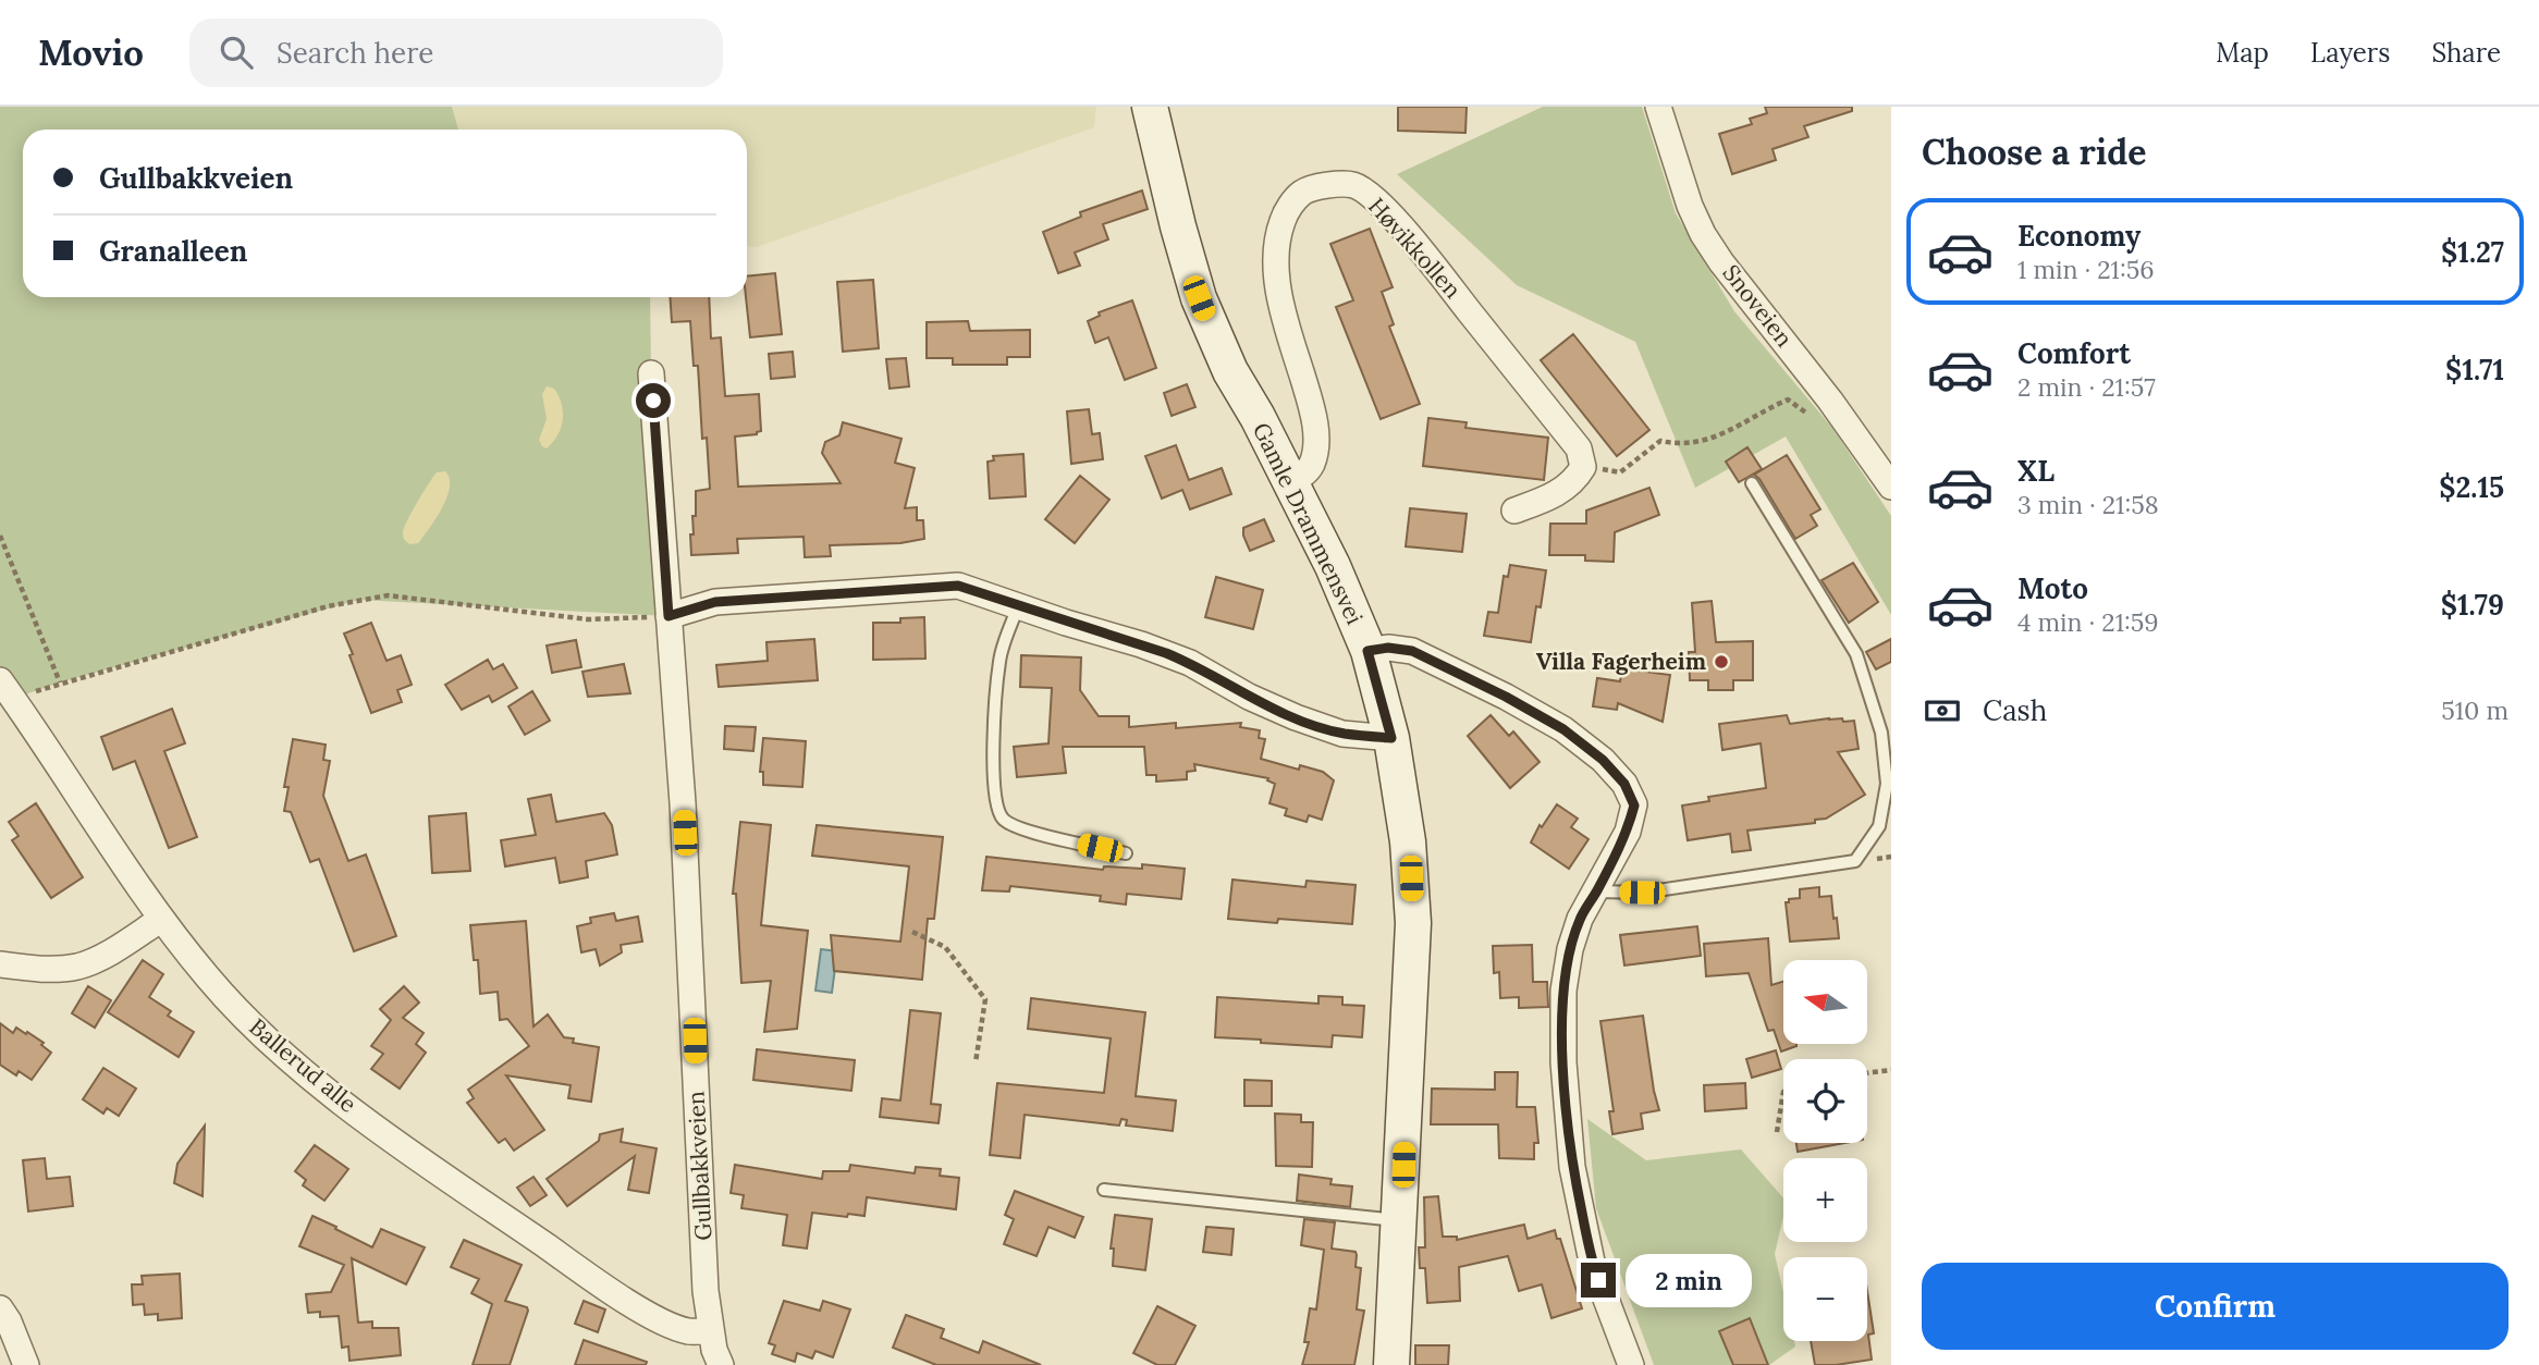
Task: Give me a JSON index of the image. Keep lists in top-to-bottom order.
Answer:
{
  "streets": {
    "main road": ["Gamle Drammensvei"],
    "street": [
      "Høvikkollen",
      "Snoveien",
      "Ballerud alle",
      "Gullbakkveien"
    ]
  },
  "crossings": [
    ["Høvikkollen", "Gamle Drammensvei"],
    ["Ballerud alle", "Gullbakkveien"]
  ],
  "places": ["Villa Fagerheim"],
  "north": "left",
  "page": {
    "header": "Movio",
    "search": "Search here",
    "nav": ["Map", "Layers", "Share"],
    "heading": "Choose a ride",
    "banner": ["Gullbakkveien", "Granalleen"],
    "list": [
      {
        "name": "Economy",
        "note": "1 min · 21:56",
        "value": "$1.27"
      },
      {
        "name": "Comfort",
        "note": "2 min · 21:57",
        "value": "$1.71"
      },
      {
        "name": "XL",
        "note": "3 min · 21:58",
        "value": "$2.15"
      },
      {
        "name": "Moto",
        "note": "4 min · 21:59",
        "value": "$1.79"
      }
    ],
    "pay": ["Cash", "510 m"],
    "map_buttons": ["+", "−"],
    "buttons": "Confirm",
    "bubble": "2 min"
  }
}
